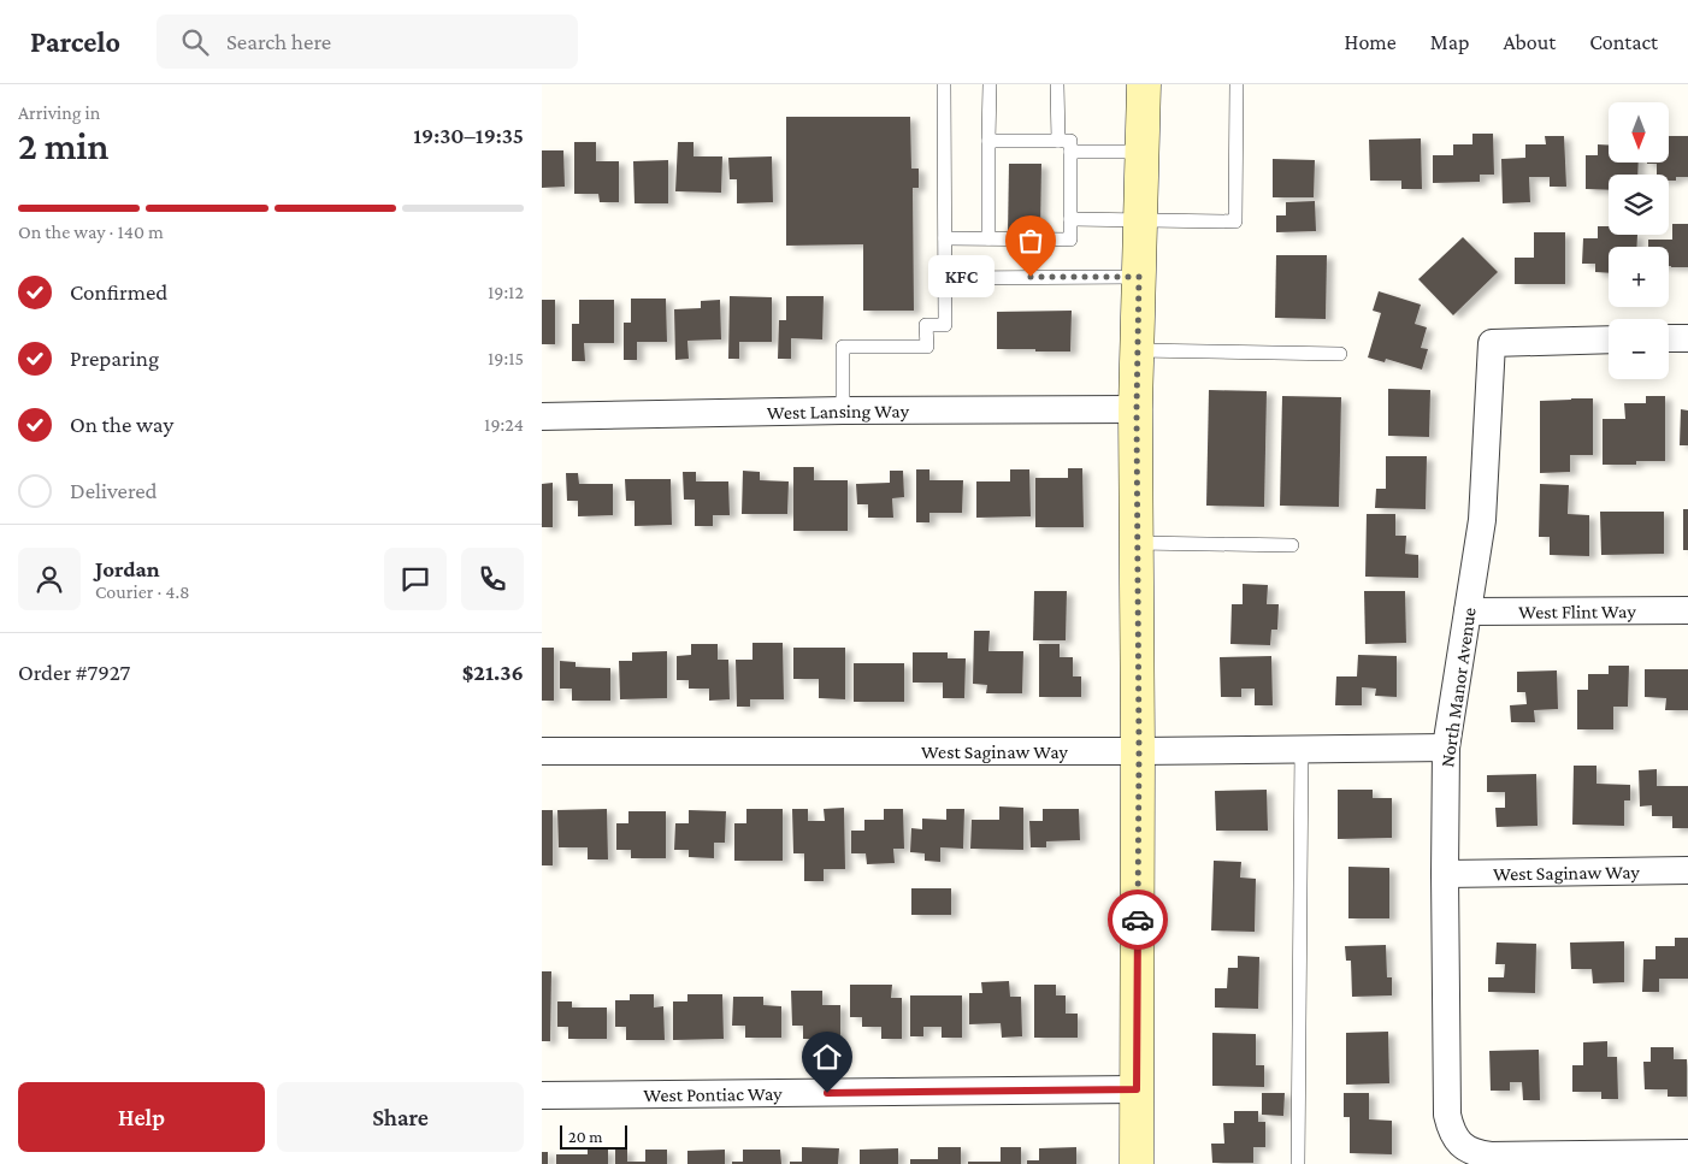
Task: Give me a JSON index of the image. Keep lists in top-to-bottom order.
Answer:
{
  "streets": {
    "street": [
      "West Lansing Way",
      "West Flint Way",
      "North Manor Avenue",
      "West Saginaw Way",
      "West Pontiac Way"
    ]
  },
  "crossings": [
    ["West Flint Way", "North Manor Avenue"],
    ["North Manor Avenue", "West Saginaw Way"]
  ],
  "places": ["KFC"],
  "scale_bar": "20 m",
  "north": "bottom",
  "page": {
    "header": "Parcelo",
    "search": "Search here",
    "nav": [
      "Home",
      "Map",
      "About",
      "Contact"
    ],
    "heading": ["2 min", "Arriving in", "19:30–19:35"],
    "panel": [
      "Jordan",
      "Courier · 4.8",
      "Order #7927",
      "$21.36"
    ],
    "map_buttons": ["+", "−"],
    "bar": "On the way · 140 m",
    "bubble": "KFC",
    "list": [
      ["Confirmed", "19:12"],
      ["Preparing", "19:15"],
      ["On the way", "19:24"],
      "Delivered"
    ],
    "buttons": ["Help", "Share"],
    "scale": "20 m"
  }
}
